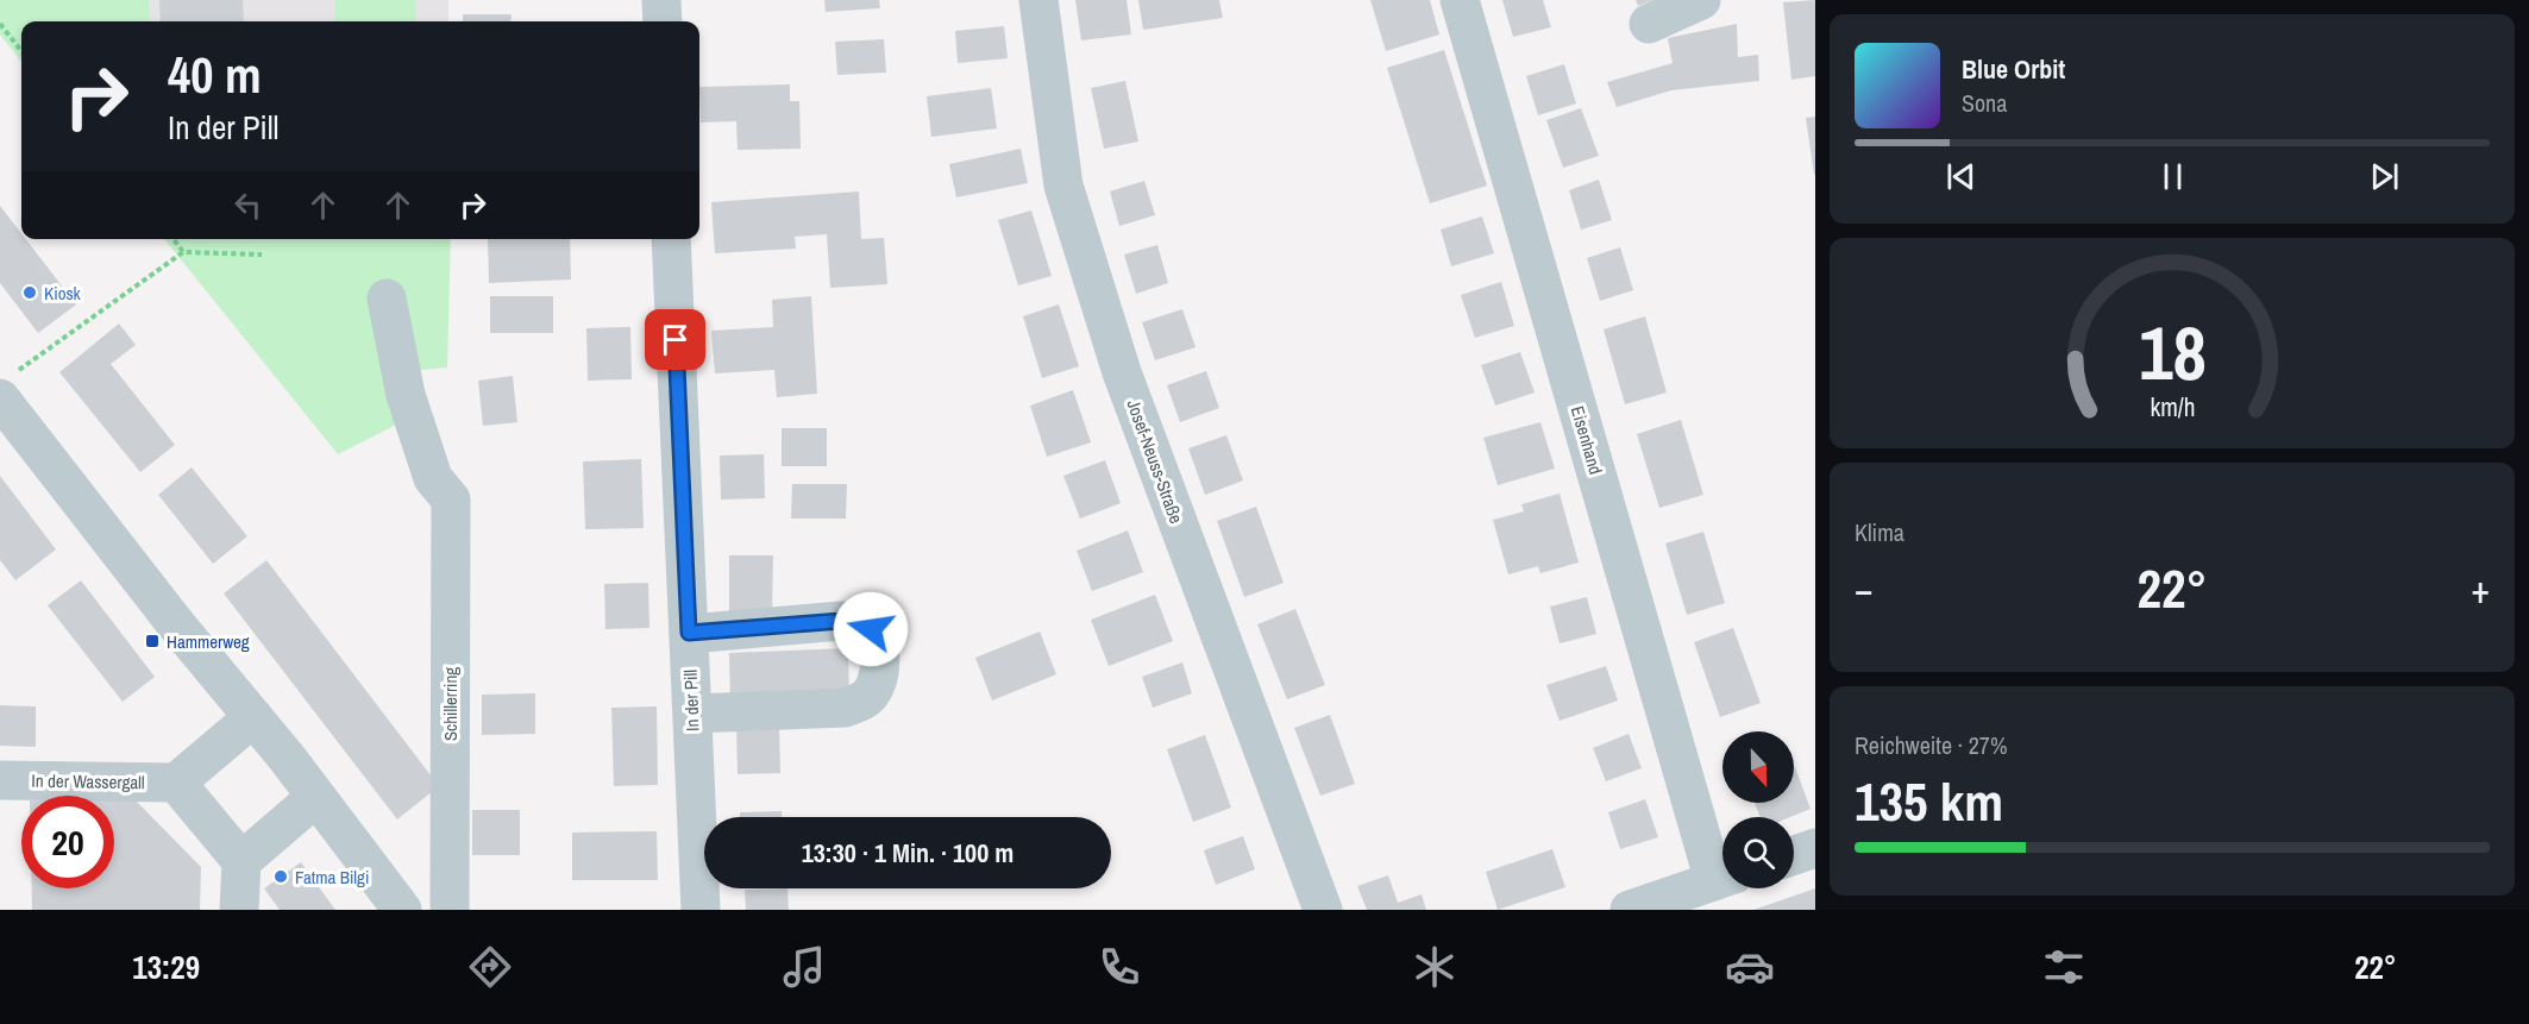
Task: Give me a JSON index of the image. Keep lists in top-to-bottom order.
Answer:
{
  "streets": {
    "street": [
      "Eisenhand",
      "Josef-Neuss-Straße",
      "In der Pill",
      "Schillerring",
      "In der Wassergall"
    ]
  },
  "places": {
    "other": ["Kiosk", "Fatma Bilgi"],
    "transit": ["Hammerweg"]
  },
  "north": "bottom",
  "page": {
    "turn": ["40 m", "In der Pill"],
    "song": ["Blue Orbit", "Sona"],
    "tile": [
      "Klima",
      ["Reichweite · 27%", "135 km"]
    ],
    "heat": ["−", "22°", "+"],
    "limit": "20",
    "trip": "13:30 · 1 Min. · 100 m",
    "tabs": ["13:29", "22°"],
    "gauge": ["18", "km/h"]
  }
}
